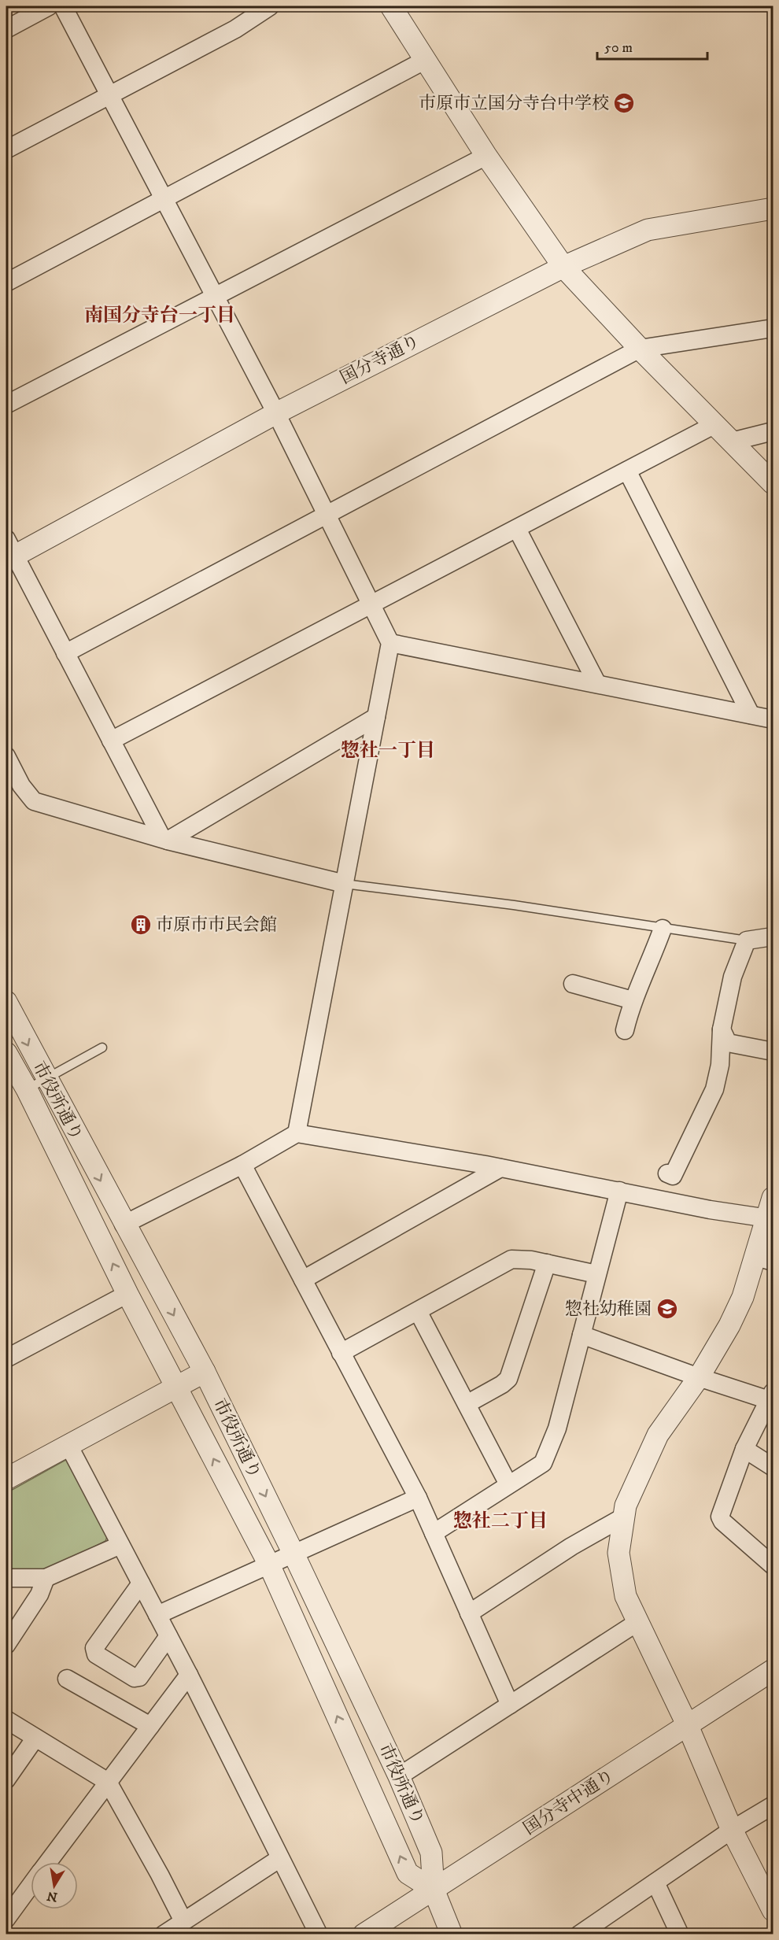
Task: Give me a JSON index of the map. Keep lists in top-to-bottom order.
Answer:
{
  "streets": {
    "street": ["国分寺通り", "市役所通り", "国分寺中通り"]
  },
  "crossings": [
    ["市役所通り", "国分寺中通り"]
  ],
  "districts": ["南国分寺台一丁目", "惣社一丁目", "惣社二丁目"],
  "places": {
    "school or university": ["市原市立国分寺台中学校", "惣社幼稚園"],
    "building": ["市原市市民会館"]
  },
  "scale_bar": "50 m",
  "north": "bottom"
}
